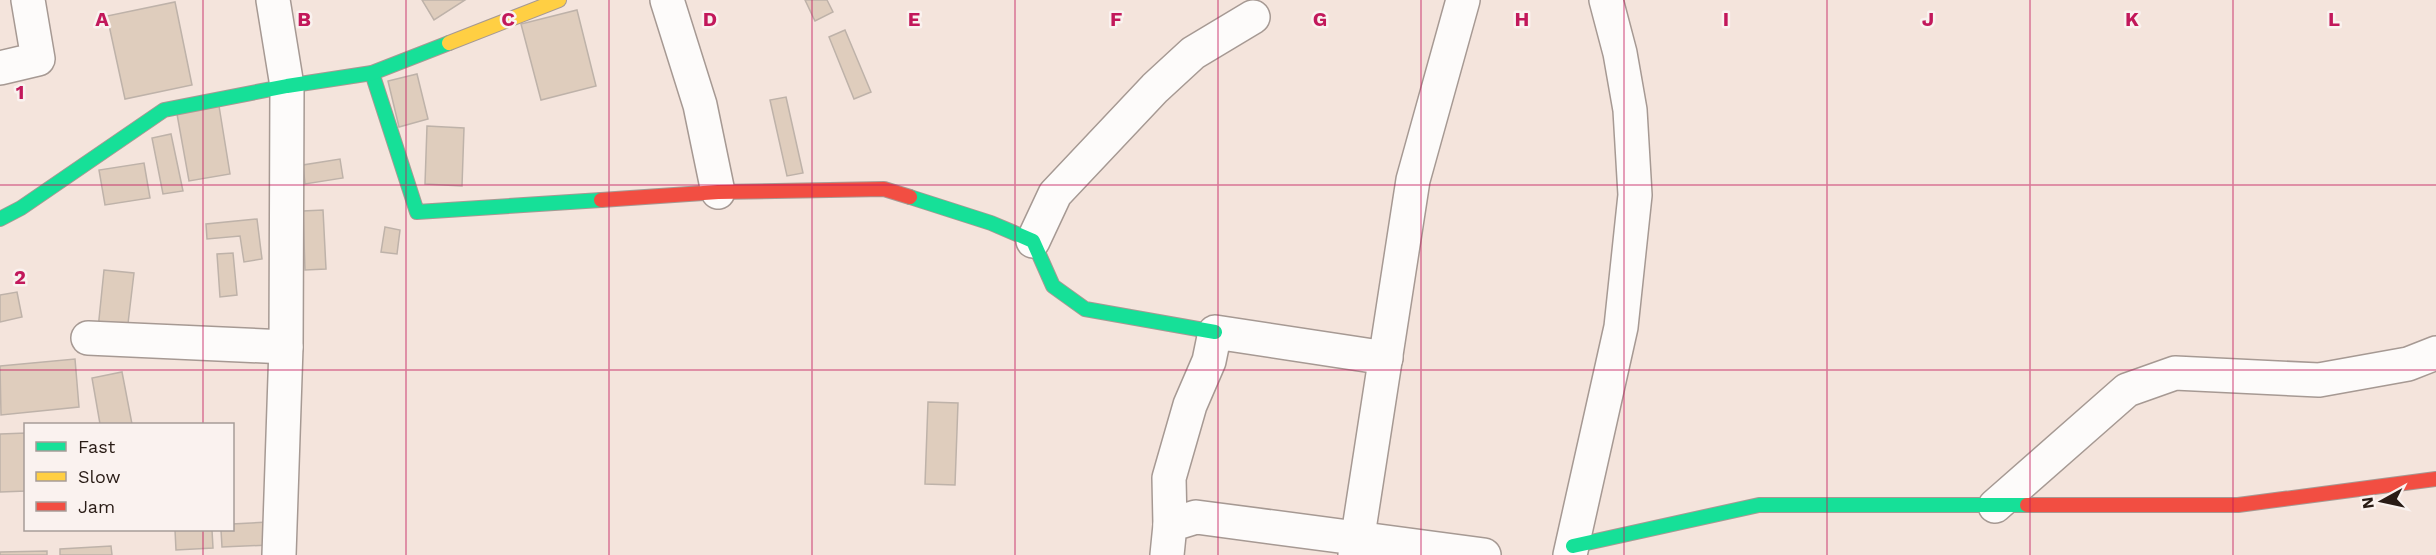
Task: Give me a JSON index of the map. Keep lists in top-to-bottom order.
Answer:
{
  "legend": ["Fast", "Slow", "Jam"],
  "north": "left",
  "grid": {
    "columns": [
      "A",
      "B",
      "C",
      "D",
      "E",
      "F",
      "G",
      "H",
      "I",
      "J",
      "K",
      "L"
    ],
    "rows": ["1", "2"]
  }
}
